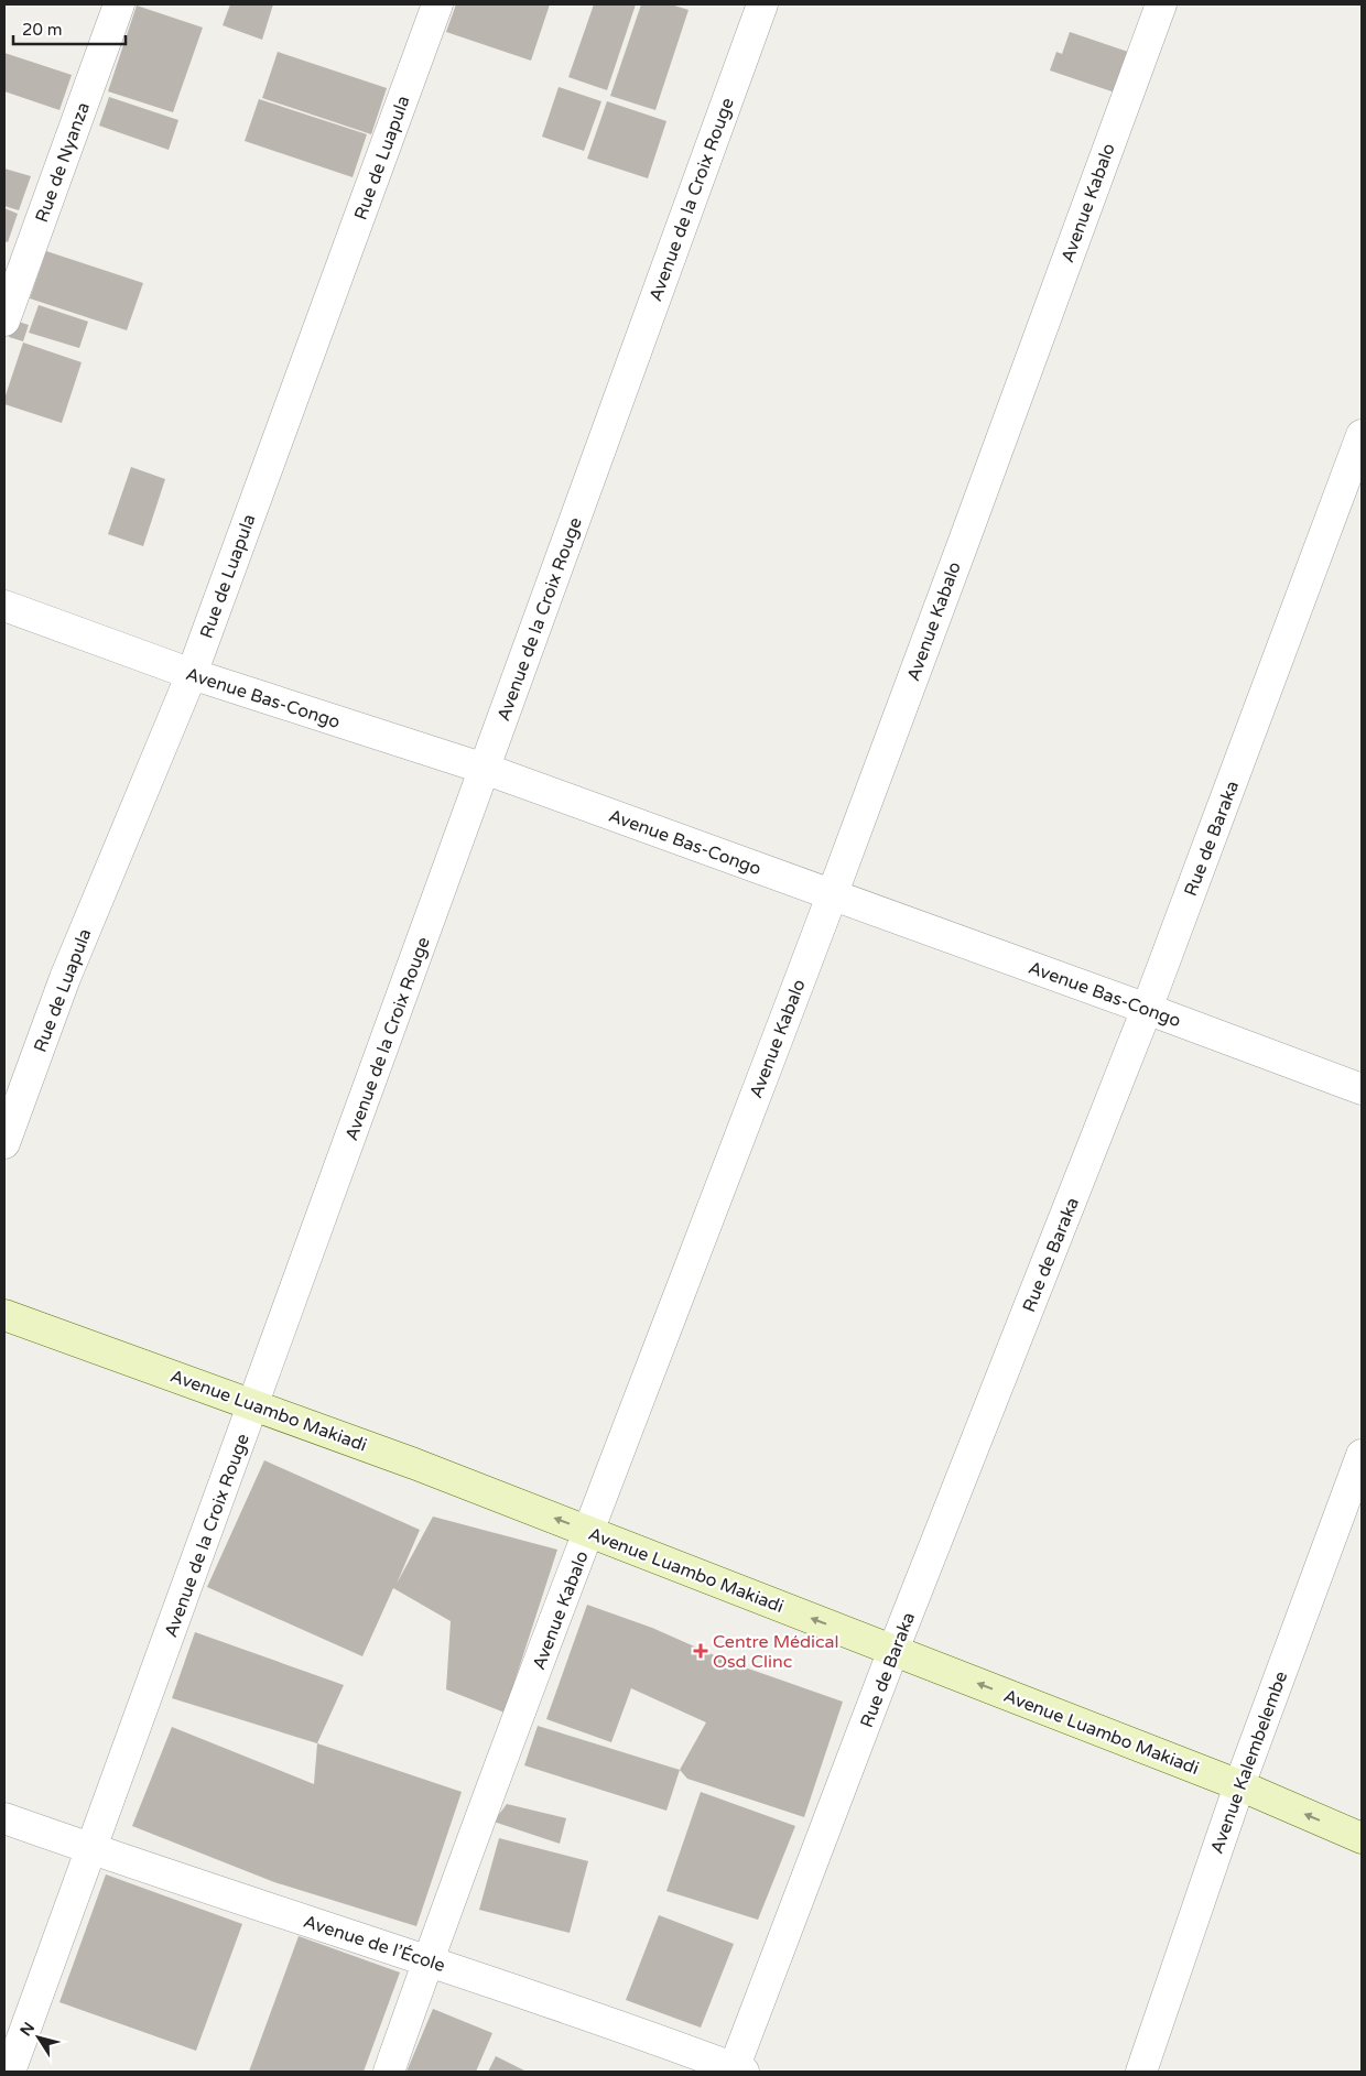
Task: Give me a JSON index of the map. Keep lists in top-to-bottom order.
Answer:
{
  "streets": {
    "main road": ["Avenue Luambo Makiadi"],
    "street": [
      "Rue de Luapula",
      "Rue de Nyanza",
      "Avenue de la Croix Rouge",
      "Avenue Kabalo",
      "Avenue Bas-Congo",
      "Rue de Baraka",
      "Avenue Kalembelembe",
      "Avenue de l’École"
    ]
  },
  "crossings": [
    ["Rue de Luapula", "Avenue Bas-Congo"],
    ["Avenue de la Croix Rouge", "Avenue Bas-Congo"],
    ["Avenue de la Croix Rouge", "Avenue Luambo Makiadi"],
    ["Avenue de la Croix Rouge", "Avenue de l’École"],
    ["Avenue Kabalo", "Avenue Bas-Congo"],
    ["Avenue Kabalo", "Avenue Luambo Makiadi"],
    ["Avenue Kabalo", "Avenue de l’École"],
    ["Avenue Bas-Congo", "Rue de Baraka"],
    ["Rue de Baraka", "Avenue Luambo Makiadi"],
    ["Rue de Baraka", "Avenue de l’École"],
    ["Avenue Luambo Makiadi", "Avenue Kalembelembe"]
  ],
  "one_way": ["Avenue Luambo Makiadi"],
  "places": {
    "health": ["Centre Médical Osd Clinc"]
  },
  "scale_bar": "20 m",
  "north": "top left"
}
